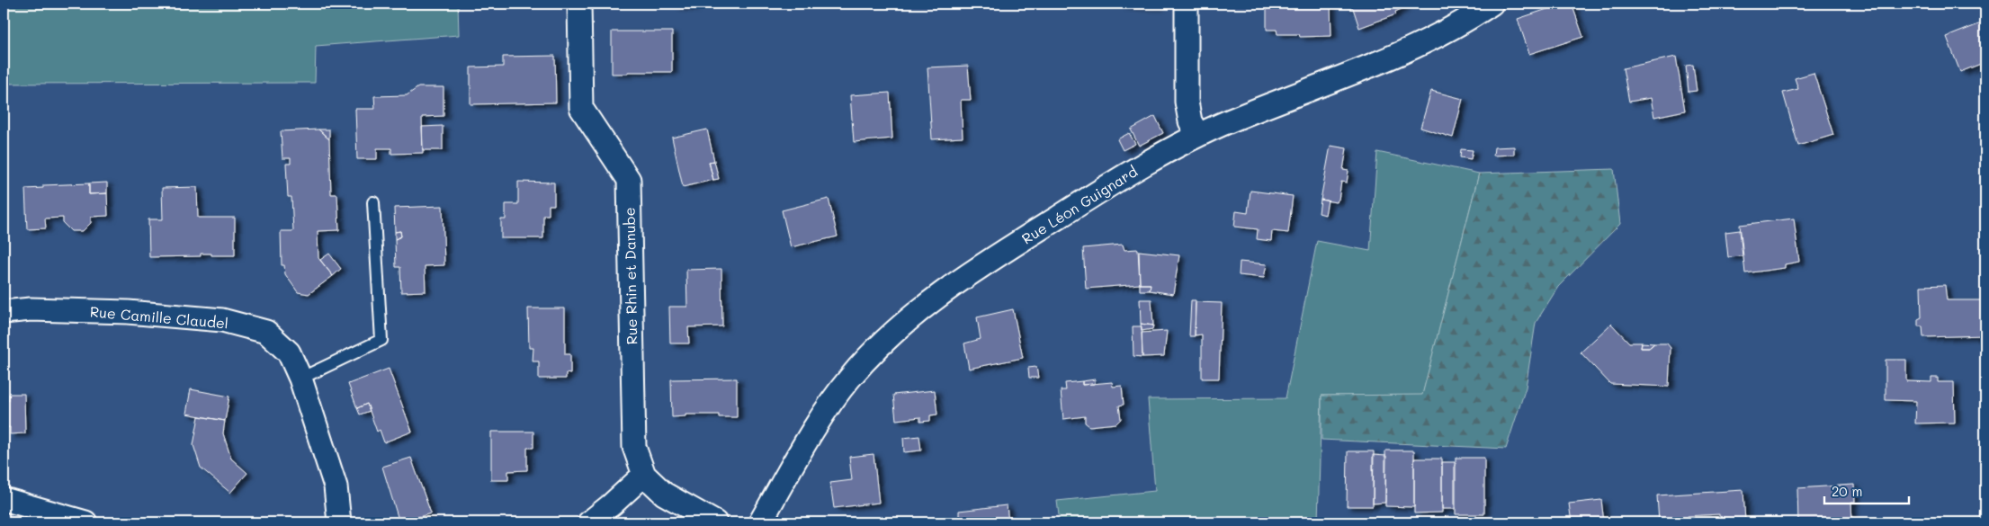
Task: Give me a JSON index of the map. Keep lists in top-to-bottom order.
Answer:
{
  "streets": {
    "street": ["Rue Léon Guignard", "Rue Rhin et Danube", "Rue Camille Claudel"]
  },
  "scale_bar": "20 m"
}
